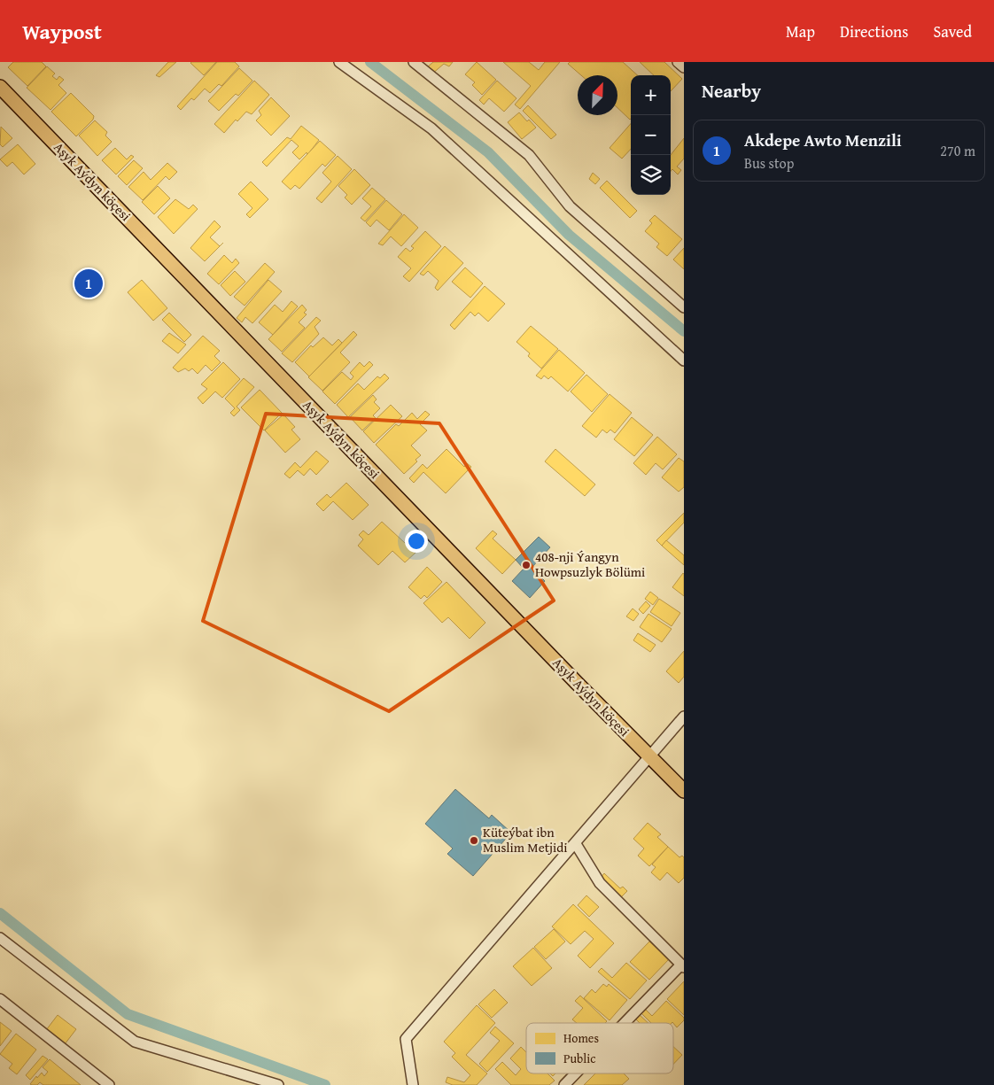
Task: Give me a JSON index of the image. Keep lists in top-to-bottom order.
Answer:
{
  "streets": {
    "main road": ["Aşyk Aýdyn köçesi"]
  },
  "places": ["408-nji Ýangyn Howpsuzlyk Bölümi", "Küteýbat ibn Muslim Metjidi"],
  "legend": ["Homes", "Public"],
  "north": "top right",
  "page": {
    "header": "Waypost",
    "nav": ["Map", "Directions", "Saved"],
    "heading": "Nearby",
    "map_buttons": ["+", "−"],
    "list": [
      {
        "mark": "1",
        "name": "Akdepe Awto Menzili",
        "note": "Bus stop",
        "value": "270 m"
      }
    ],
    "pins": "1"
  }
}
